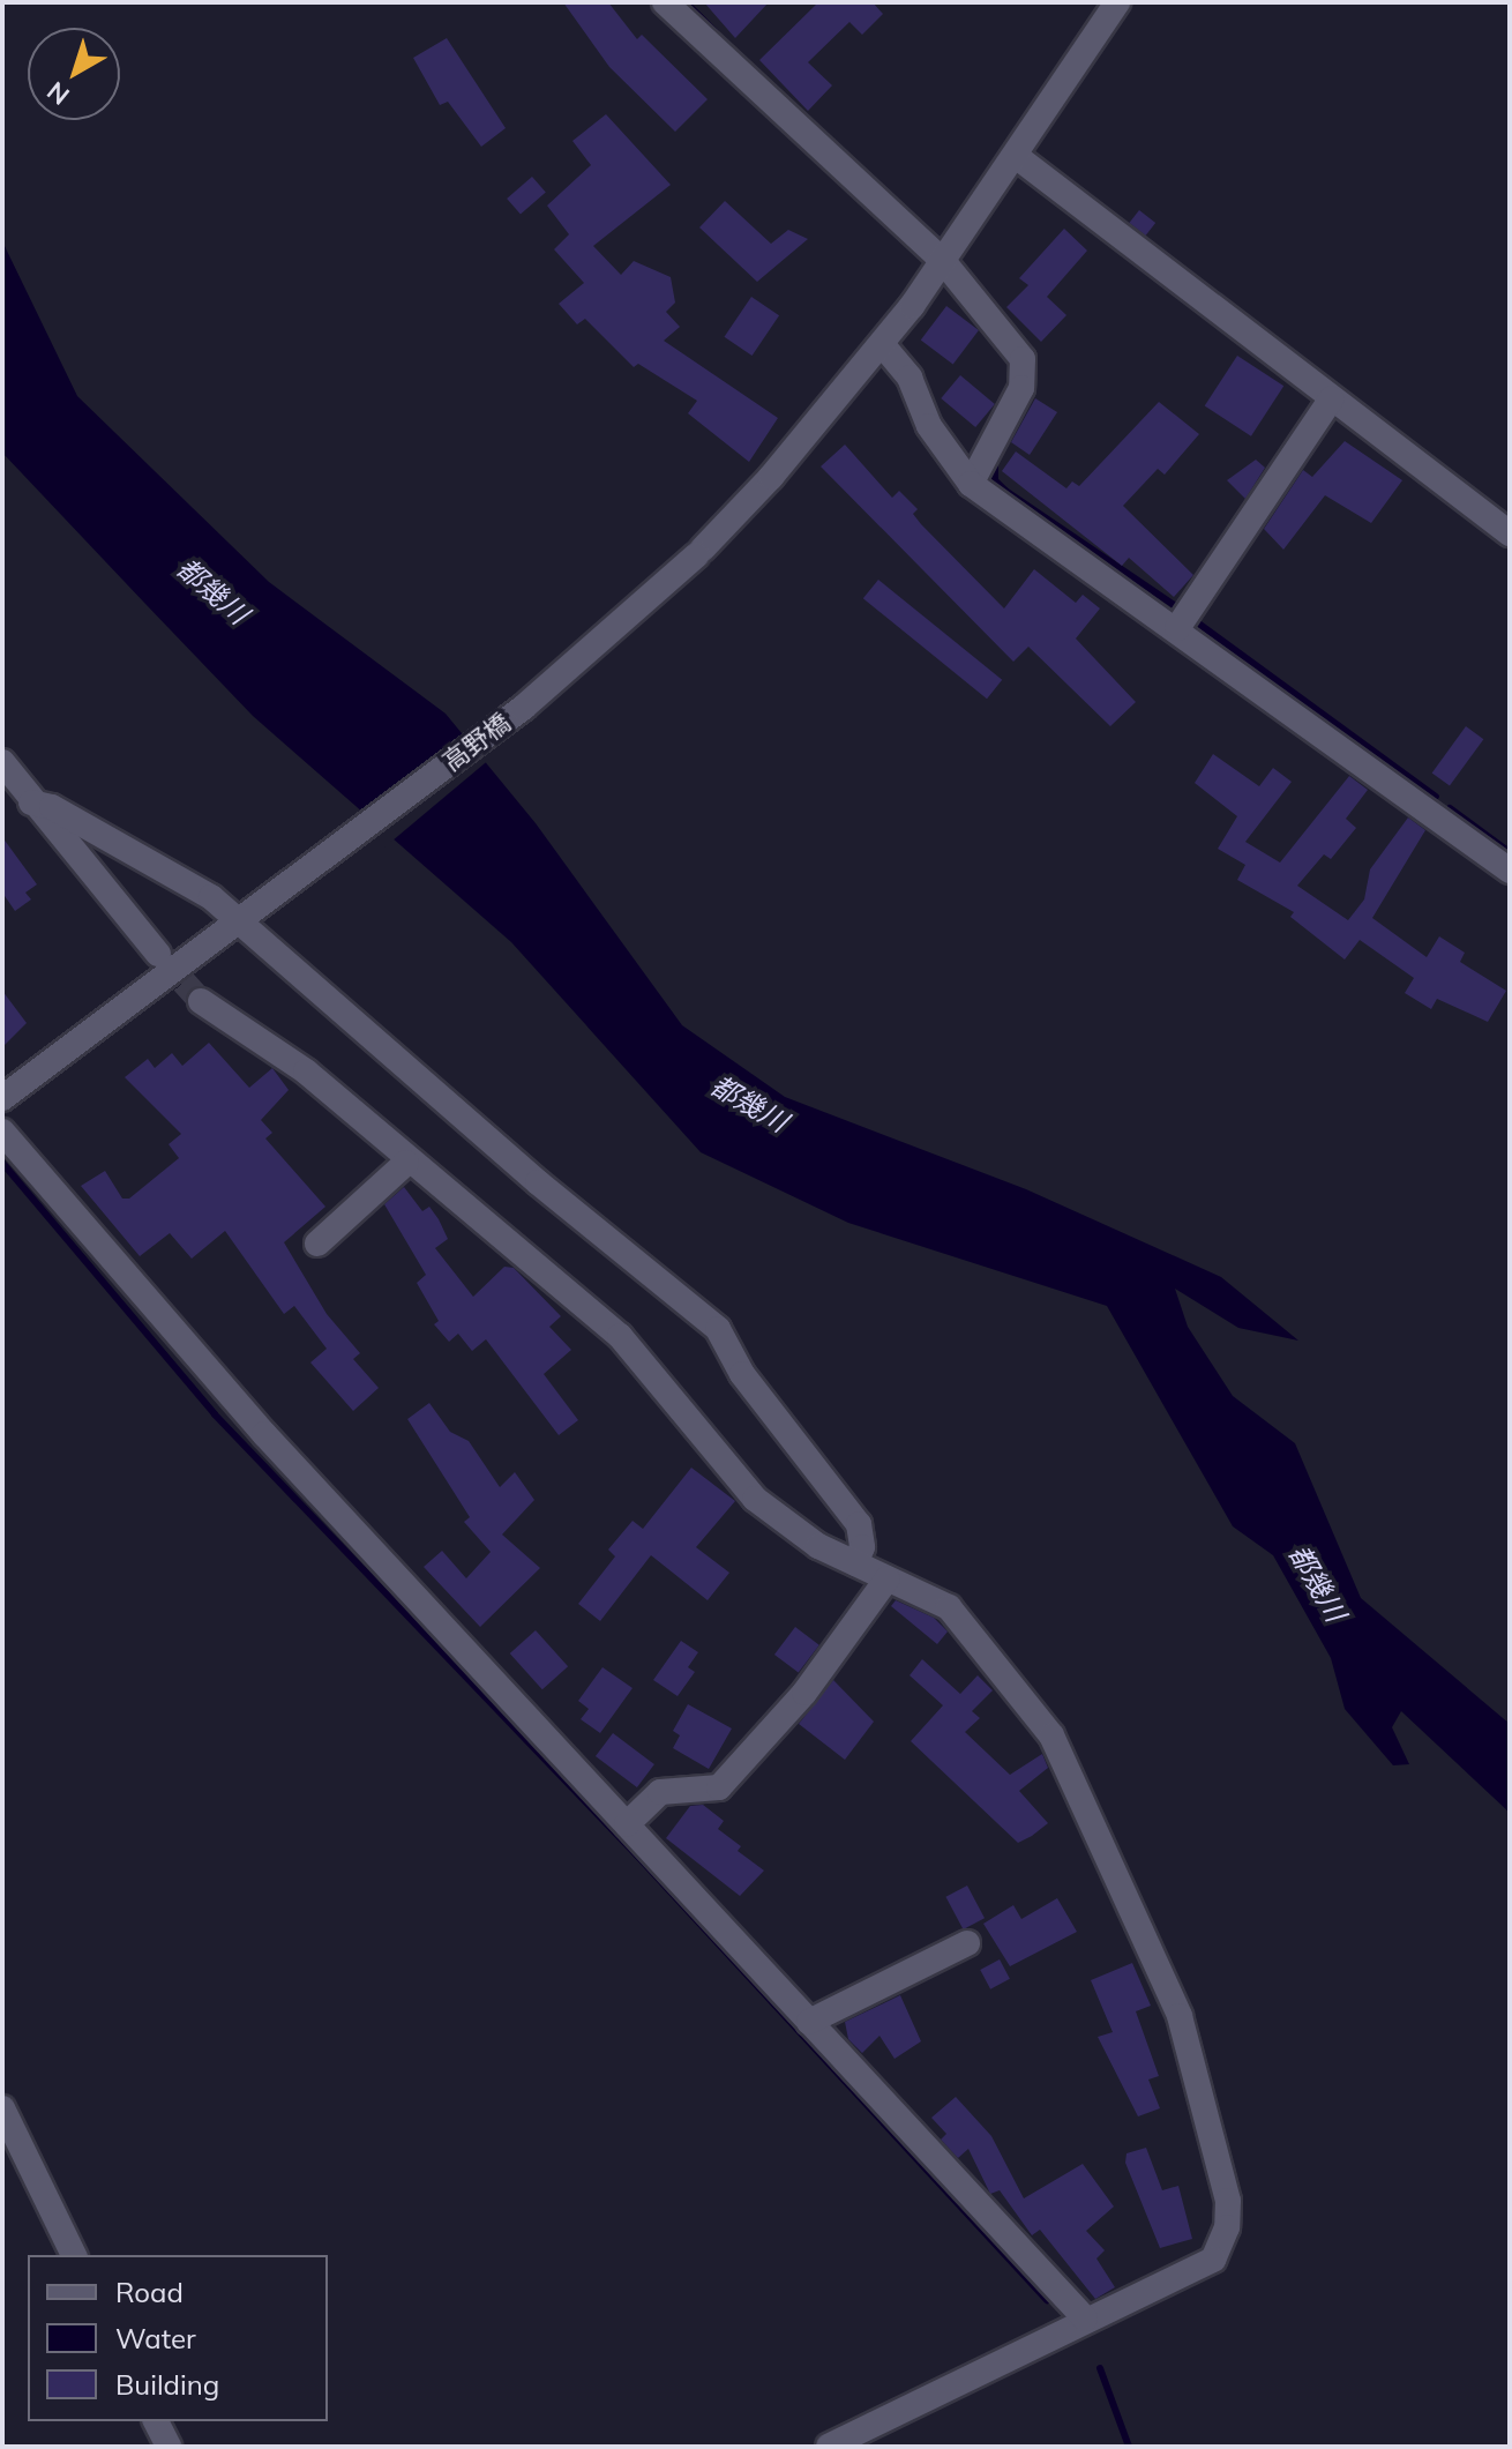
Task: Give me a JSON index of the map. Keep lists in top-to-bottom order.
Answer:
{
  "streets": {
    "street": ["高野橋"]
  },
  "water": ["都幾川"],
  "legend": ["Road", "Water", "Building"],
  "north": "bottom left"
}
